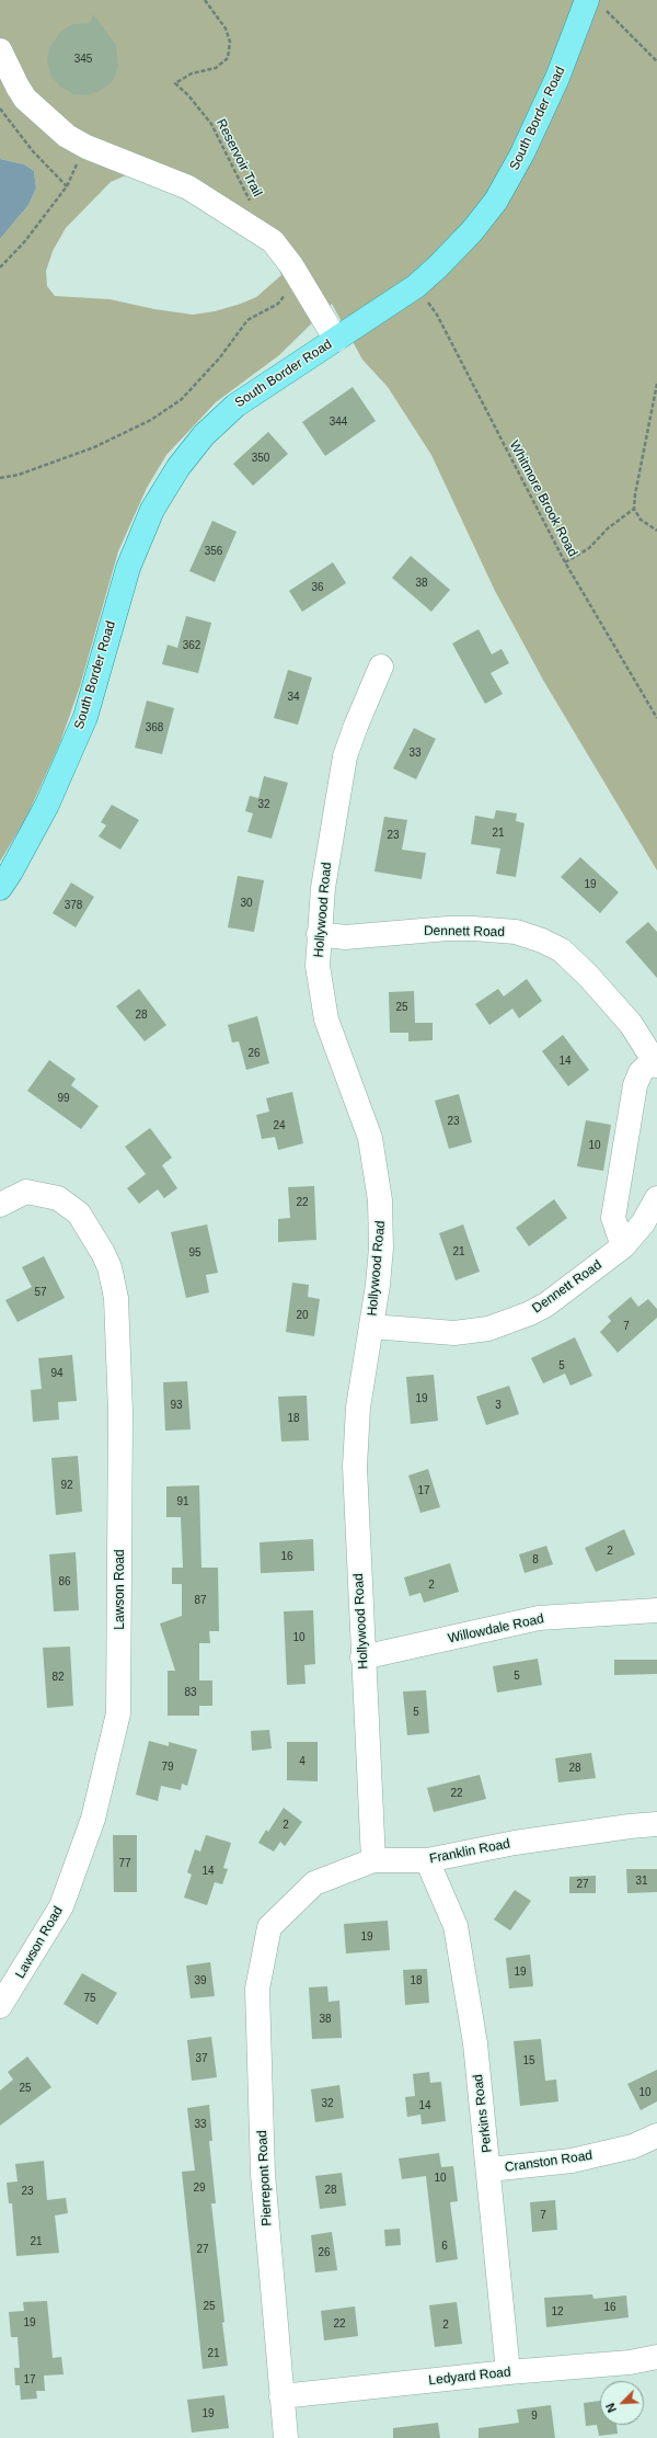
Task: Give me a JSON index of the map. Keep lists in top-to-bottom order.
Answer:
{
  "streets": {
    "main road": ["South Border Road"],
    "street": [
      "Hollywood Road",
      "Dennett Road",
      "Lawson Road",
      "Willowdale Road",
      "Franklin Road",
      "Perkins Road",
      "Cranston Road",
      "Pierrepont Road",
      "Ledyard Road"
    ],
    "path": ["Reservoir Trail", "Whitmore Brook Road"]
  },
  "crossings": [
    ["South Border Road", "Whitmore Brook Road"],
    ["Hollywood Road", "Dennett Road"],
    ["Hollywood Road", "Willowdale Road"],
    ["Hollywood Road", "Franklin Road"],
    ["Franklin Road", "Perkins Road"],
    ["Franklin Road", "Pierrepont Road"],
    ["Perkins Road", "Cranston Road"],
    ["Perkins Road", "Ledyard Road"],
    ["Pierrepont Road", "Ledyard Road"]
  ],
  "house_numbers": [
    "345",
    "344",
    "350",
    "356",
    "38",
    "36",
    "362",
    "34",
    "368",
    "33",
    "32",
    "21",
    "23",
    "19",
    "30",
    "378",
    "25",
    "28",
    "26",
    "14",
    "99",
    "23",
    "24",
    "10",
    "22",
    "21",
    "95",
    "57",
    "20",
    "7",
    "5",
    "94",
    "19",
    "93",
    "3",
    "18",
    "92",
    "17",
    "91",
    "2",
    "16",
    "8",
    "86",
    "2",
    "87",
    "10",
    "5",
    "82",
    "83",
    "5",
    "4",
    "79",
    "28",
    "22",
    "2",
    "77",
    "14",
    "31",
    "27",
    "19",
    "19",
    "39",
    "18",
    "75",
    "38",
    "37",
    "15",
    "25",
    "10",
    "32",
    "14",
    "33",
    "10",
    "29",
    "28",
    "23",
    "7",
    "21",
    "6",
    "27",
    "26",
    "25",
    "16",
    "12",
    "19",
    "22",
    "2",
    "21",
    "17",
    "19",
    "9"
  ],
  "north": "bottom left"
}
